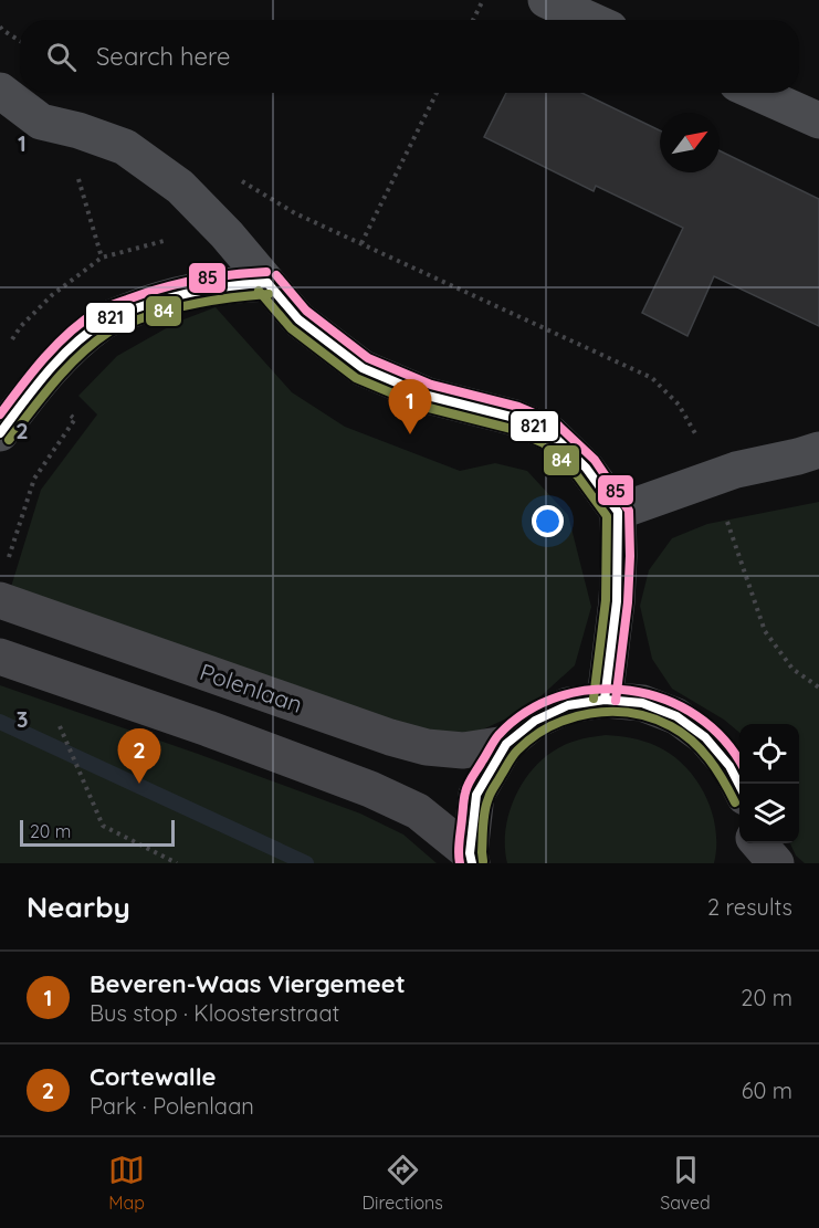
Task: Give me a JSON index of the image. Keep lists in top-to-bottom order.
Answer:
{
  "streets": {
    "main road": ["Polenlaan"]
  },
  "lines": ["transit line 85", "transit line 821", "transit line 84"],
  "scale_bar": "20 m",
  "north": "top right",
  "page": {
    "search": "Search here",
    "pins": ["1", "2"],
    "scale": "20 m",
    "heading": ["Nearby", "2 results"],
    "list": [
      {
        "mark": "1",
        "name": "Beveren-Waas Viergemeet",
        "note": "Bus stop · Kloosterstraat",
        "value": "20 m"
      },
      {
        "mark": "2",
        "name": "Cortewalle",
        "note": "Park · Polenlaan",
        "value": "60 m"
      }
    ],
    "nav": ["Map", "Directions", "Saved"]
  },
  "grid": {
    "rows": ["1", "2", "3"]
  }
}
